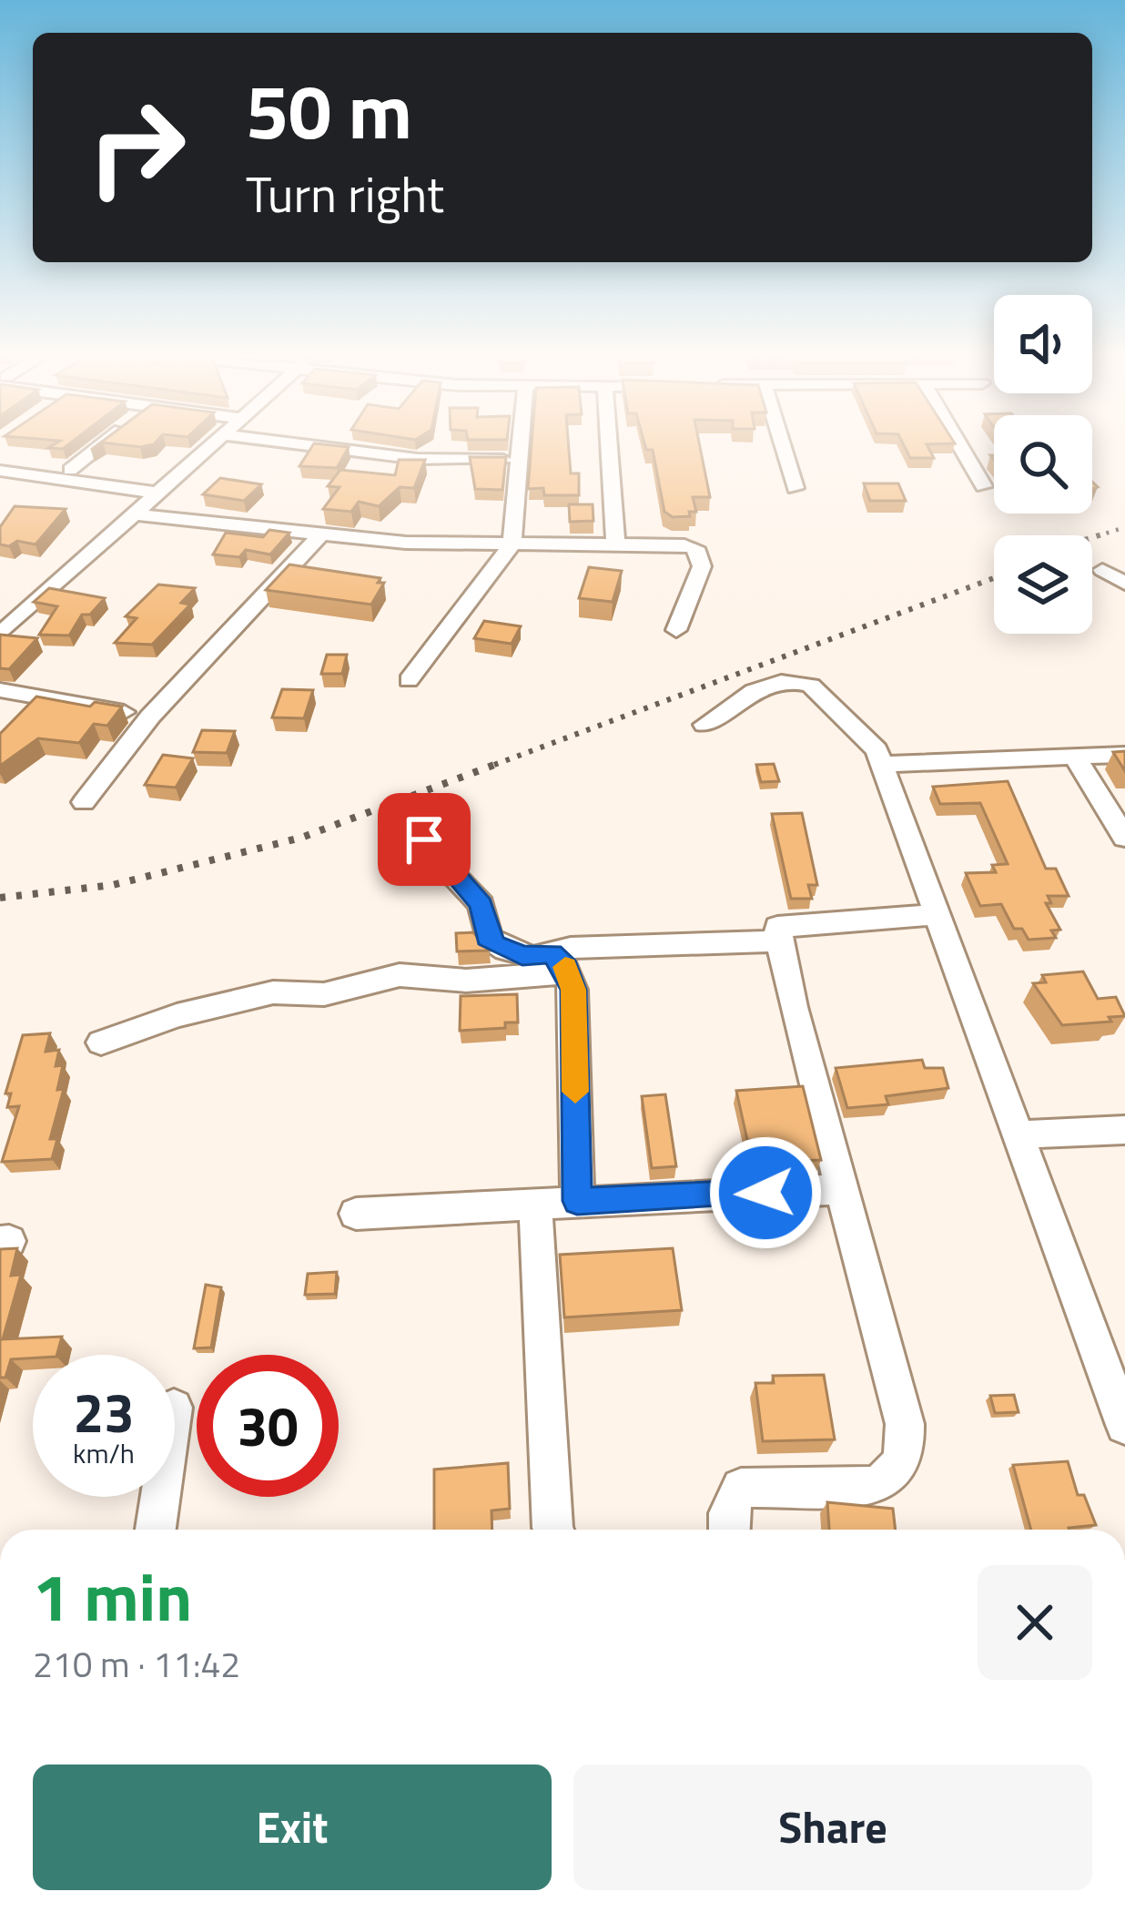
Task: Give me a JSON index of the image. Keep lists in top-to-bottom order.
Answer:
{
  "page": {
    "turn": ["50 m", "Turn right"],
    "speed": "23 km/h",
    "limit": "30",
    "heading": ["1 min", "210 m · 11:42"],
    "buttons": ["Exit", "Share"]
  }
}
